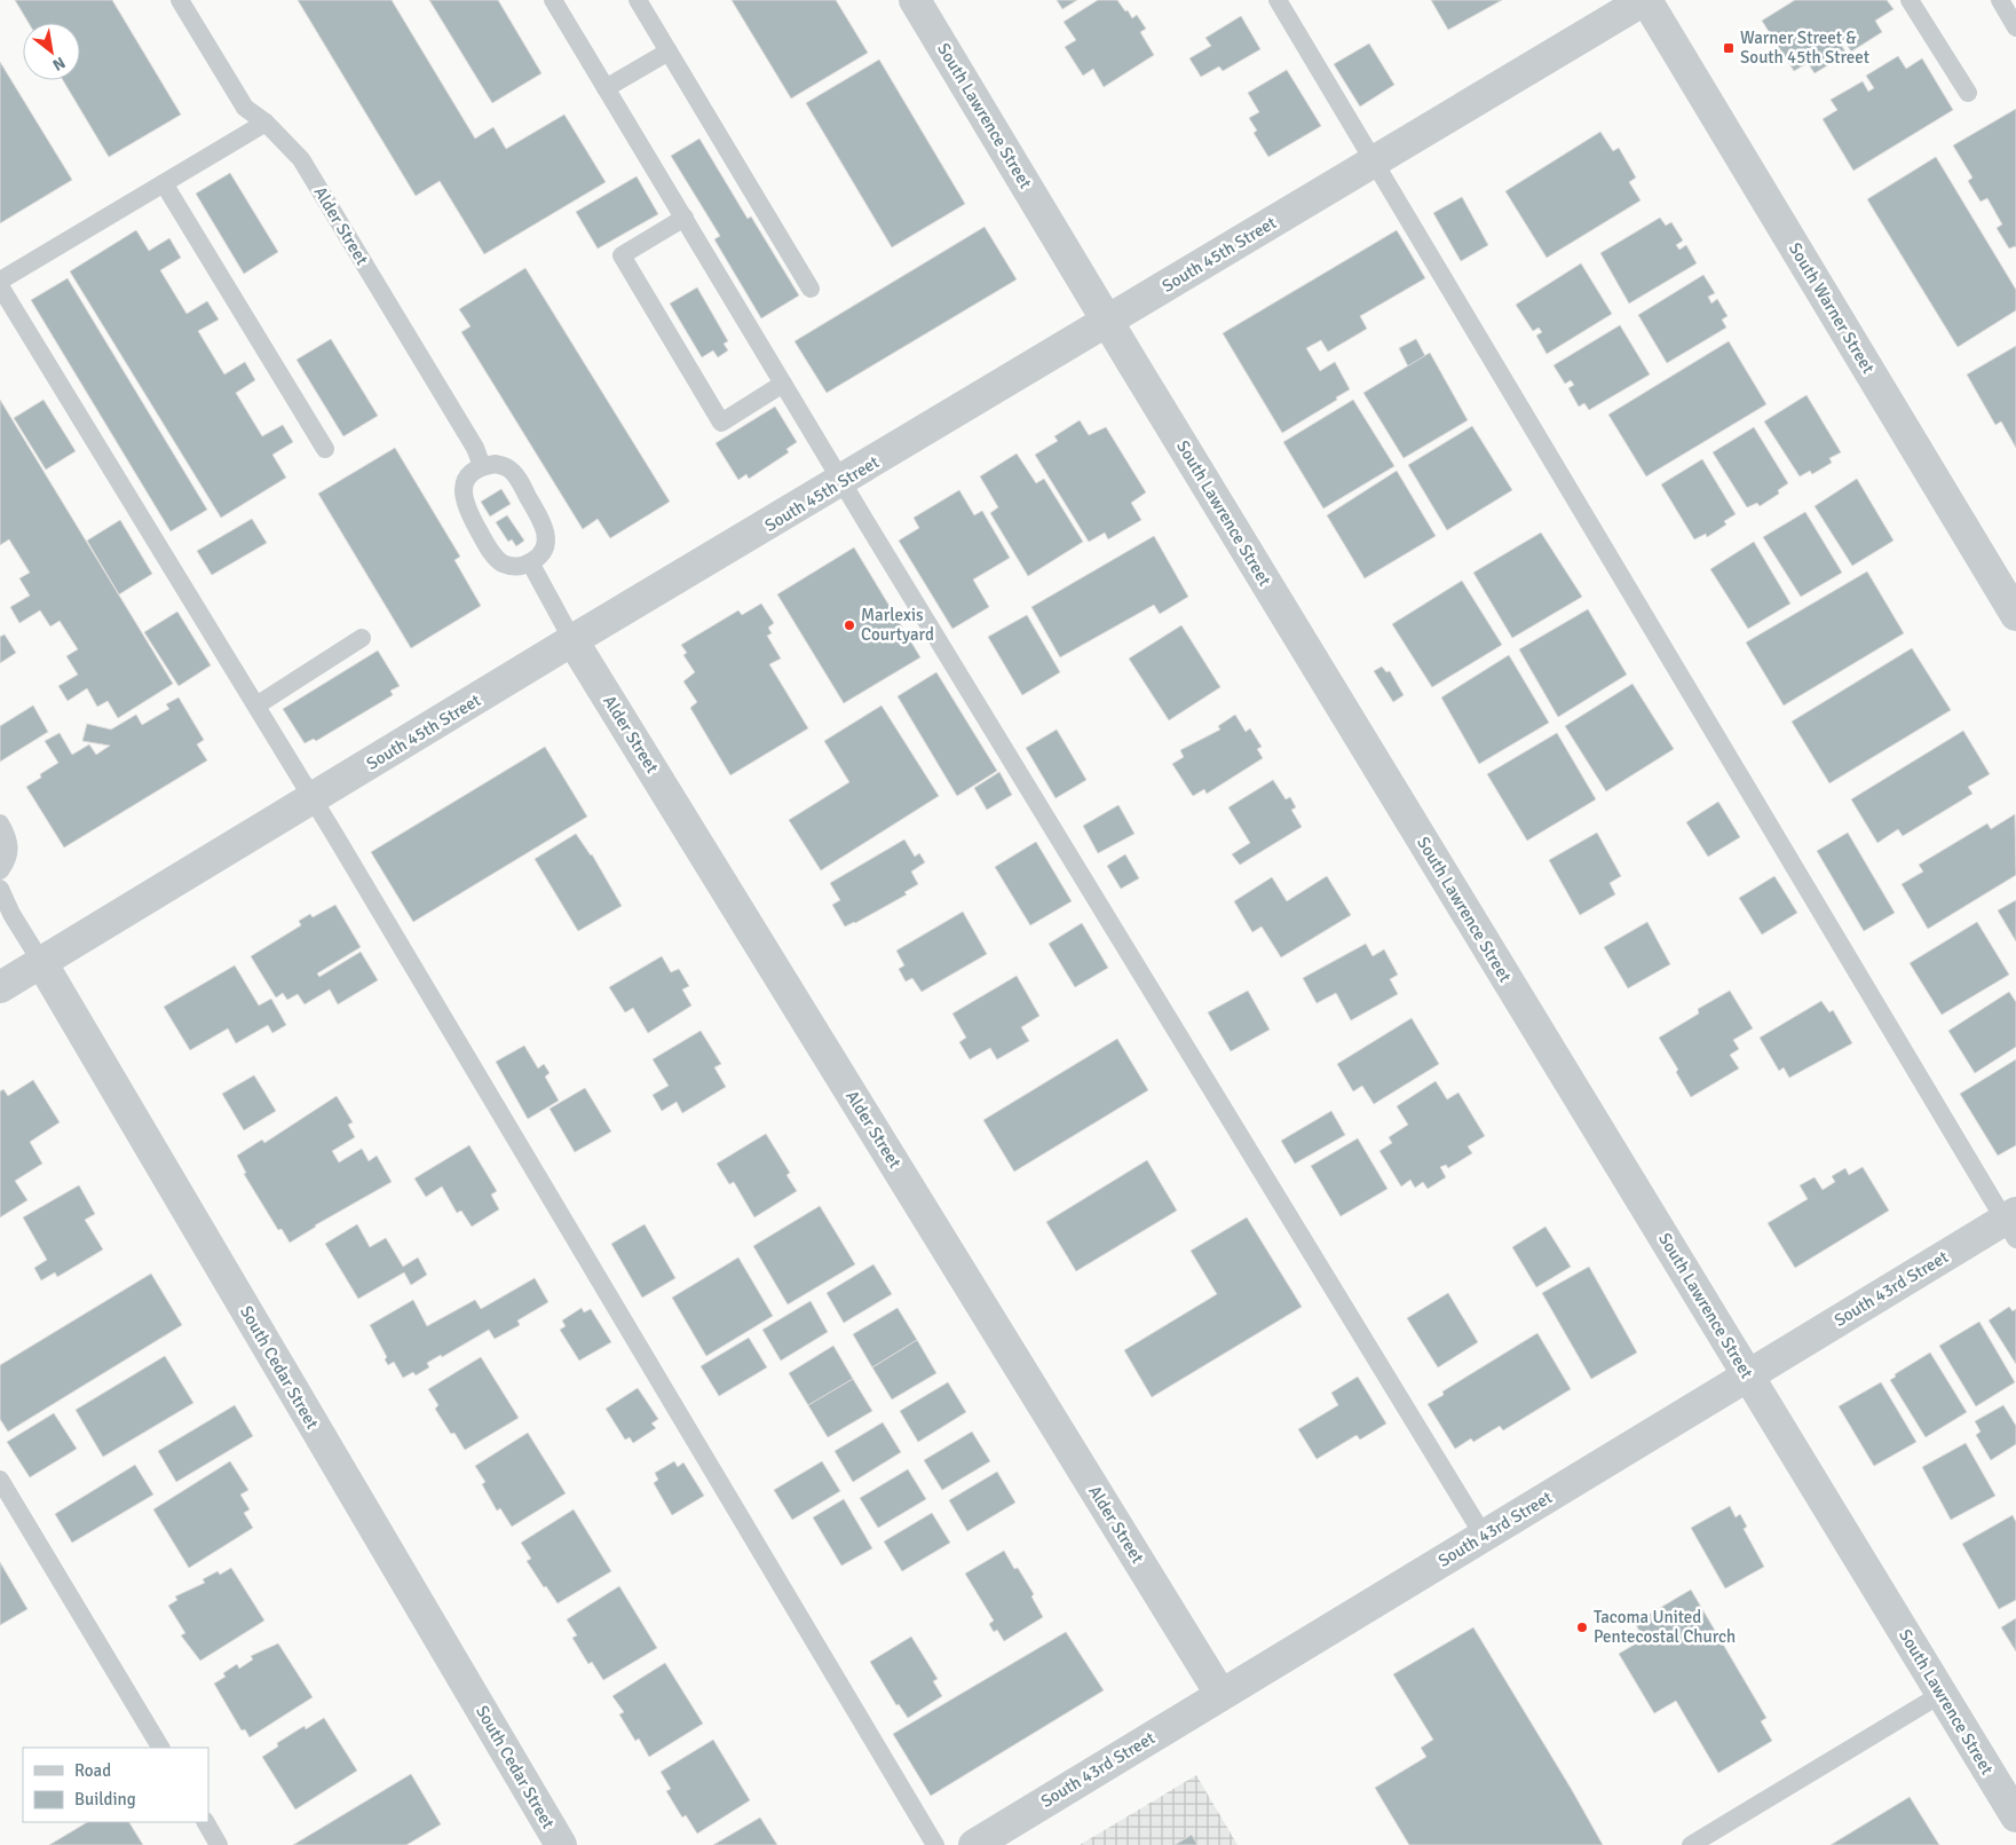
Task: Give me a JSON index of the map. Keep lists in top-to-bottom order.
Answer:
{
  "streets": {
    "street": [
      "South Lawrence Street",
      "Alder Street",
      "South 45th Street",
      "South Warner Street",
      "South 43rd Street",
      "South Cedar Street"
    ]
  },
  "crossings": [
    ["South Lawrence Street", "South 45th Street"],
    ["South Lawrence Street", "South 43rd Street"],
    ["Alder Street", "South 45th Street"],
    ["Alder Street", "South 43rd Street"],
    ["South 45th Street", "South Warner Street"],
    ["South 45th Street", "South Cedar Street"]
  ],
  "places": {
    "transit": ["Warner Street & South 45th Street"],
    "other": ["Marlexis Courtyard", "Tacoma United Pentecostal Church"]
  },
  "legend": ["Road", "Building"],
  "north": "bottom right"
}
